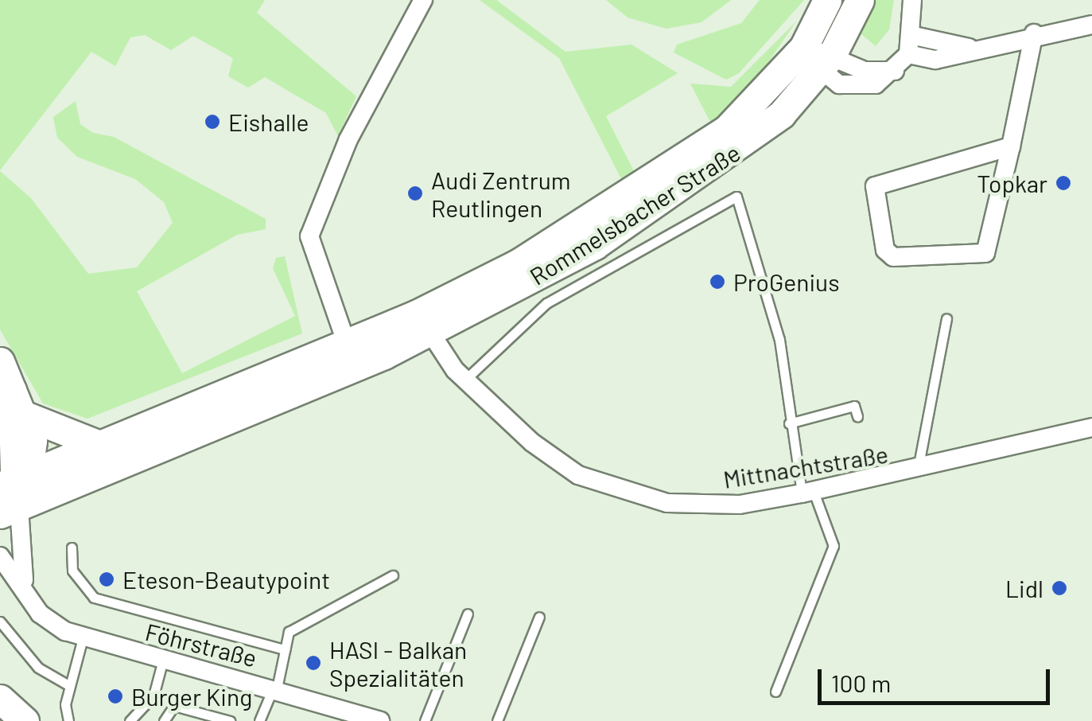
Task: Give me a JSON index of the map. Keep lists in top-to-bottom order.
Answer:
{
  "streets": {
    "main road": ["Rommelsbacher Straße"],
    "street": ["Mittnachtstraße", "Föhrstraße"]
  },
  "crossings": [
    ["Rommelsbacher Straße", "Mittnachtstraße"]
  ],
  "places": [
    "Eishalle",
    "Topkar",
    "Audi Zentrum Reutlingen",
    "ProGenius",
    "Eteson-Beautypoint",
    "Lidl",
    "HASI - Balkan Spezialitäten",
    "Burger King"
  ],
  "scale_bar": "100 m"
}
